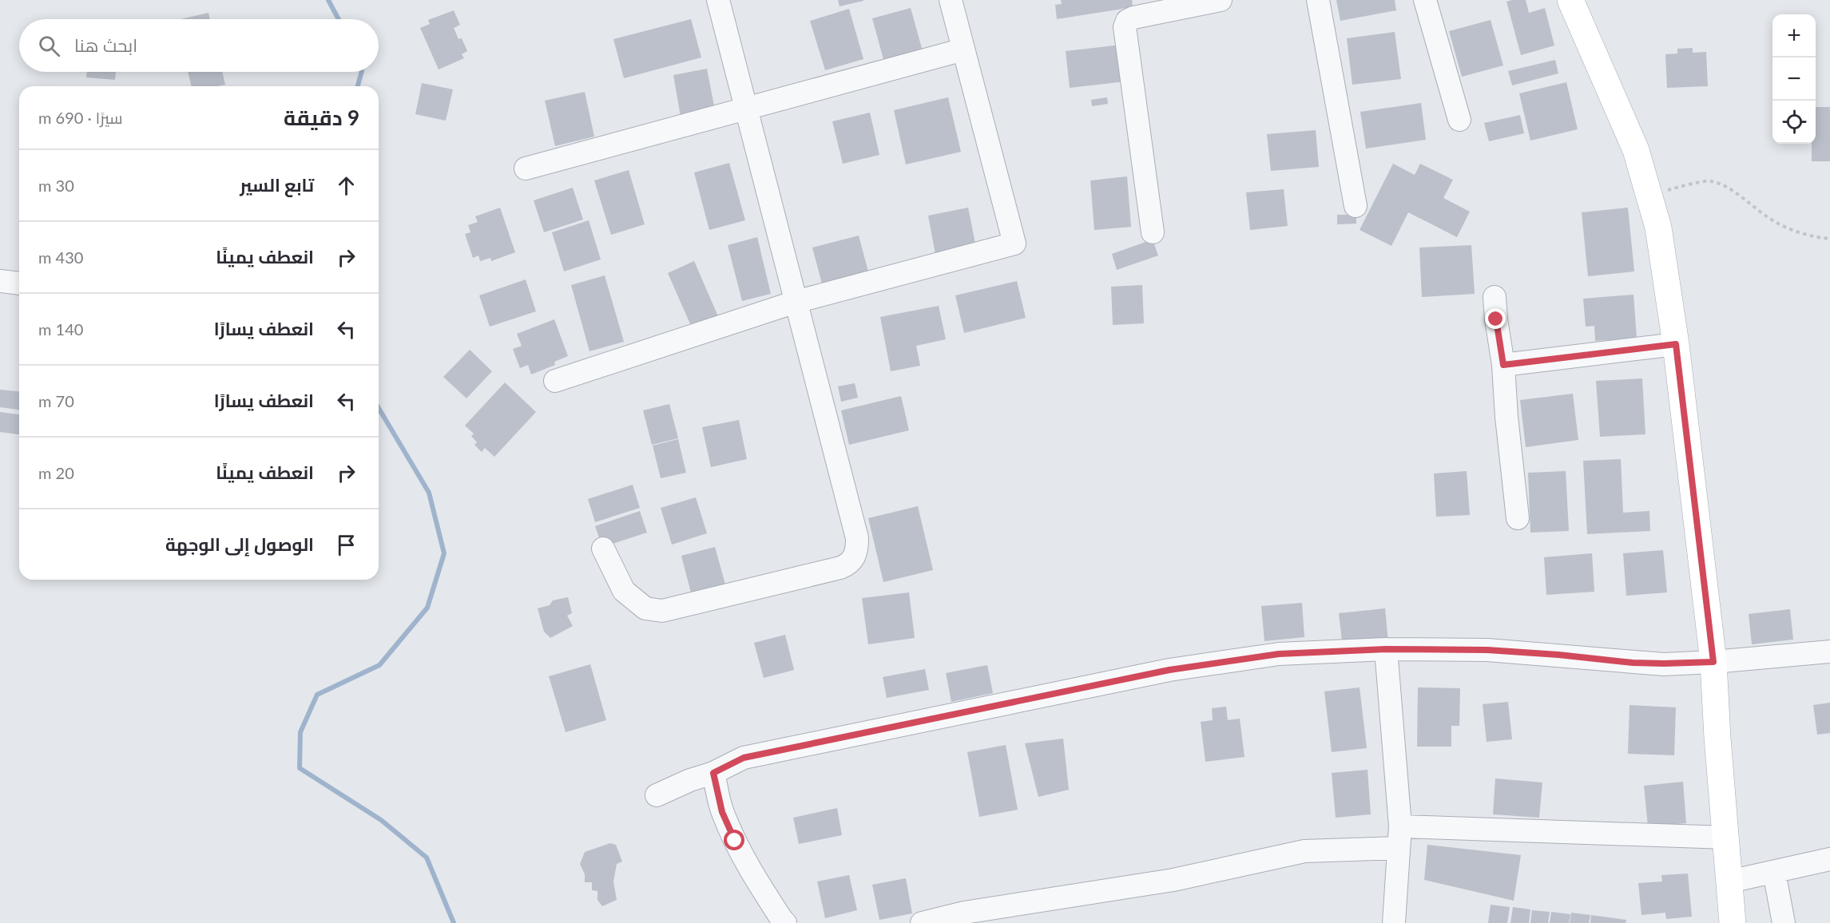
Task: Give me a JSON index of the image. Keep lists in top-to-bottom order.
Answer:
{
  "page": {
    "map_buttons": ["+", "−"],
    "search": "ابحث هنا",
    "heading": ["9 دقيقة", "سيرًا · 690 m"],
    "list": [
      ["تابع السير", "30 m"],
      ["انعطف يمينًا", "430 m"],
      ["انعطف يسارًا", "140 m"],
      ["انعطف يسارًا", "70 m"],
      ["انعطف يمينًا", "20 m"],
      "الوصول إلى الوجهة"
    ]
  }
}
